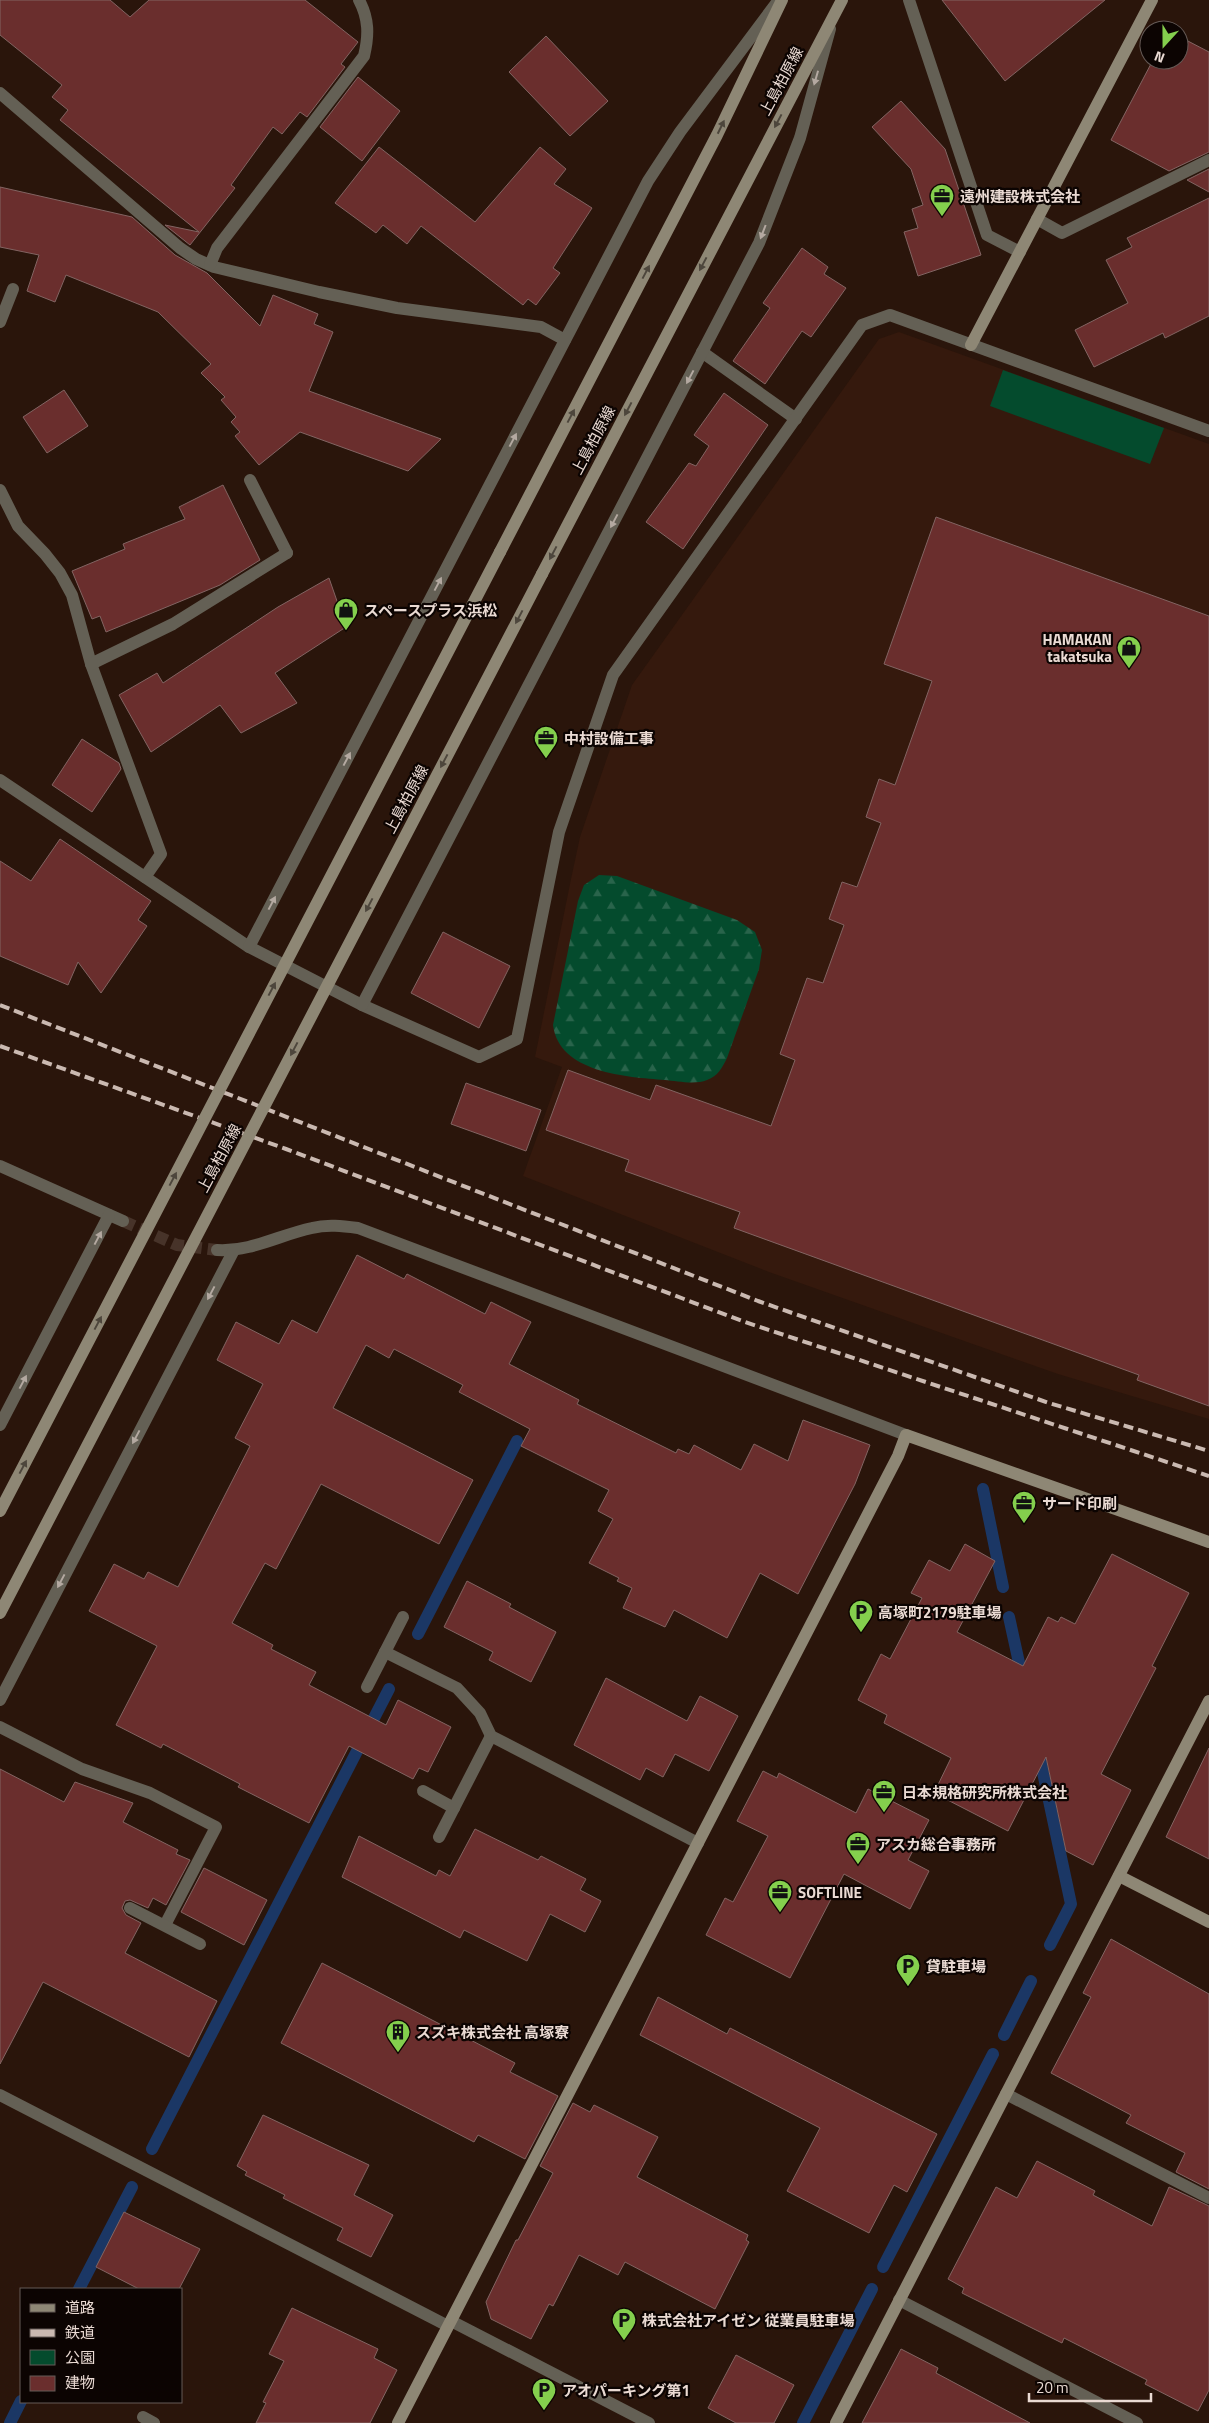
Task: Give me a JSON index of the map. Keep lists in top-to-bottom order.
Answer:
{
  "streets": {
    "street": ["上島柏原線"]
  },
  "places": {
    "office": [
      "遠州建設株式会社",
      "中村設備工事",
      "サード印刷",
      "日本規格研究所株式会社",
      "アスカ総合事務所",
      "SOFTLINE"
    ],
    "shop": ["スペースプラス浜松", "HAMAKAN takatsuka"],
    "parking": [
      "高塚町2179駐車場",
      "貸駐車場",
      "株式会社アイゼン 従業員駐車場",
      "アオパーキング第1"
    ],
    "building": ["スズキ株式会社 高塚寮"]
  },
  "legend": [
    "道路",
    "鉄道",
    "公園",
    "建物"
  ],
  "scale_bar": "20 m",
  "north": "bottom"
}
